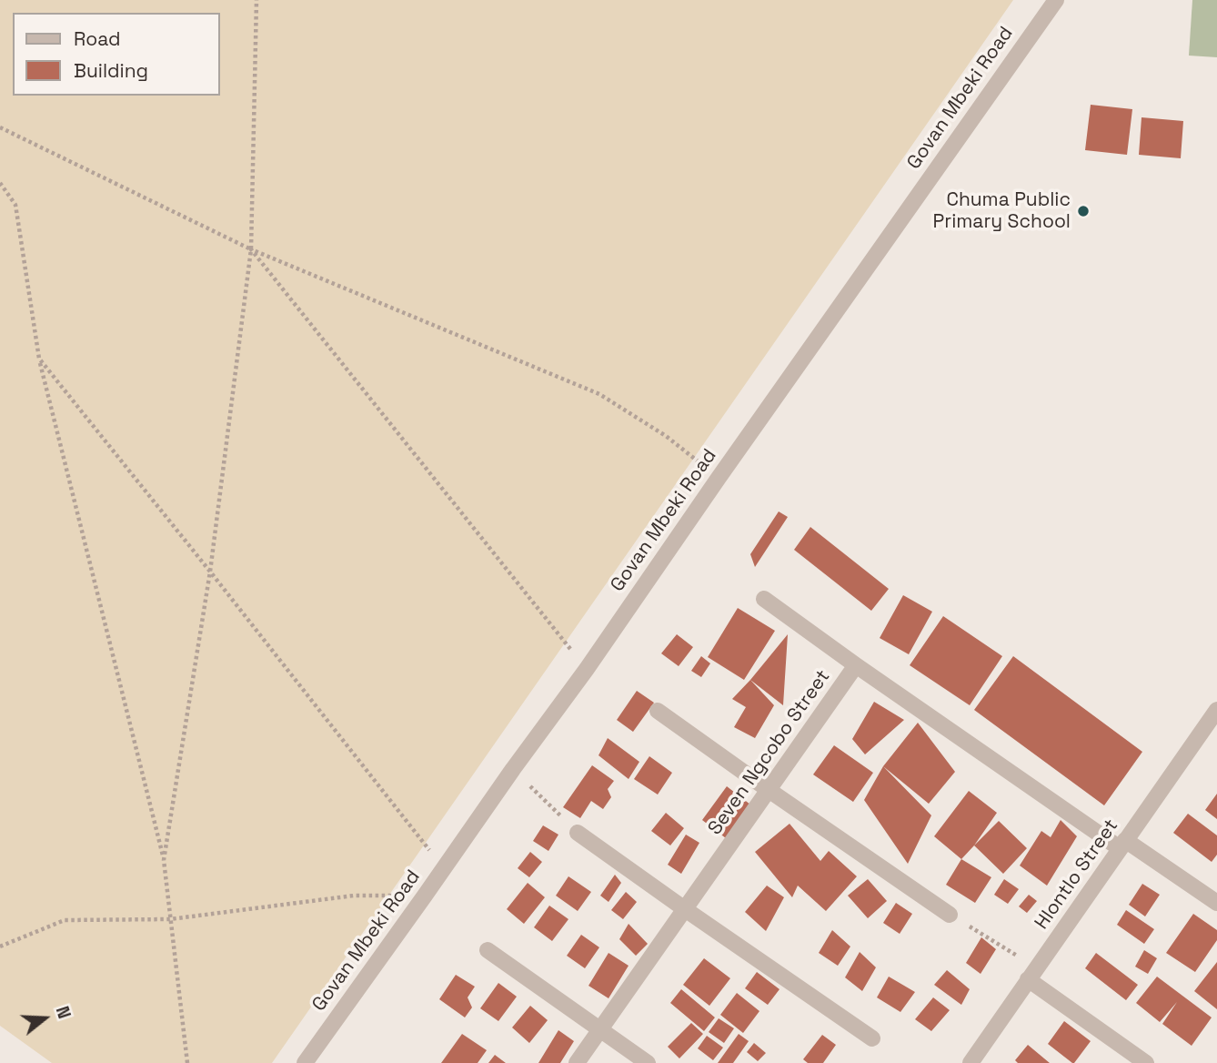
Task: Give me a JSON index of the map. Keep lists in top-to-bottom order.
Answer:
{
  "streets": {
    "street": ["Govan Mbeki Road", "Seven Ngcobo Street", "Hlontlo Street"]
  },
  "crossings": [
    ["Seven Ngcobo Street", "Hlontlo Street"]
  ],
  "places": ["Chuma Public Primary School"],
  "legend": ["Road", "Building"],
  "north": "right"
}
